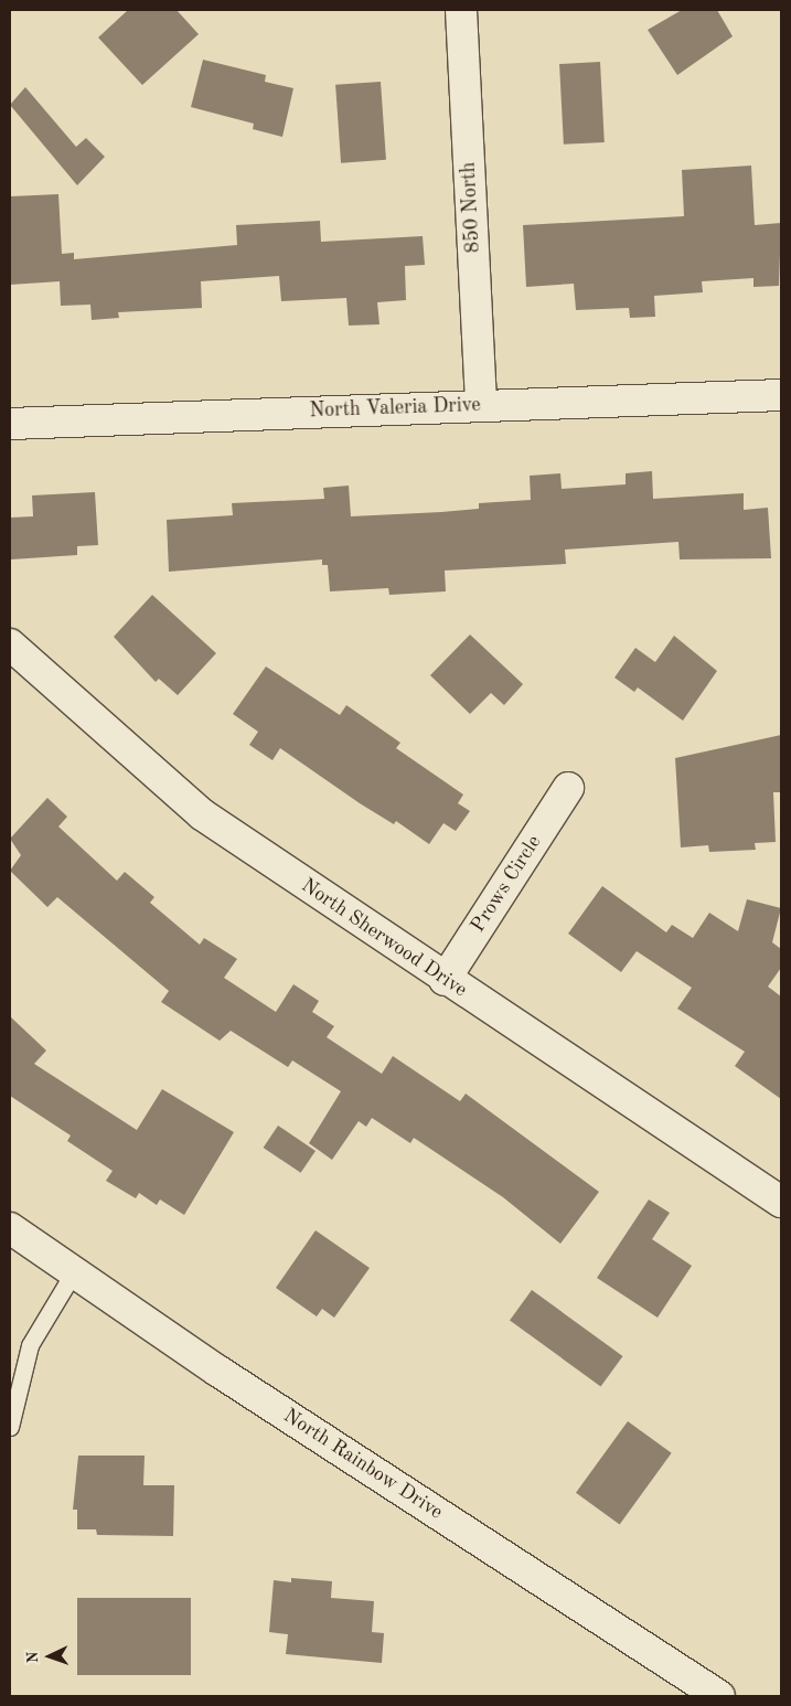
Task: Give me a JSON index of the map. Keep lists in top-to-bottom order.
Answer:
{
  "streets": {
    "street": [
      "850 North",
      "North Valeria Drive",
      "Prows Circle",
      "North Sherwood Drive",
      "North Rainbow Drive"
    ]
  },
  "crossings": [
    ["850 North", "North Valeria Drive"],
    ["Prows Circle", "North Sherwood Drive"]
  ],
  "north": "left"
}
